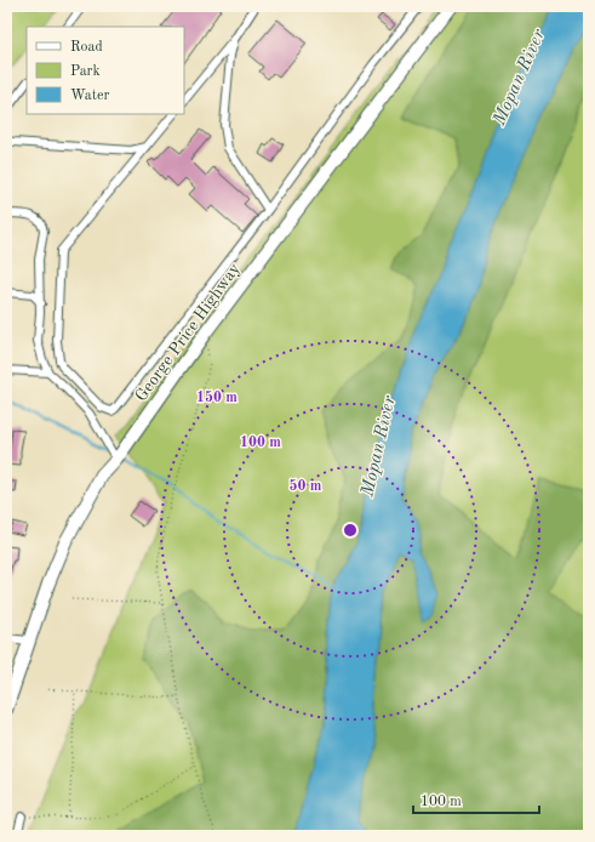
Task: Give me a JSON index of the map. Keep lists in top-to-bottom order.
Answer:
{
  "streets": {
    "highway": ["George Price Highway"]
  },
  "water": ["Mopan River"],
  "legend": ["Road", "Park", "Water"],
  "scale_bar": "100 m",
  "rings": ["150 m", "100 m", "50 m"]
}
